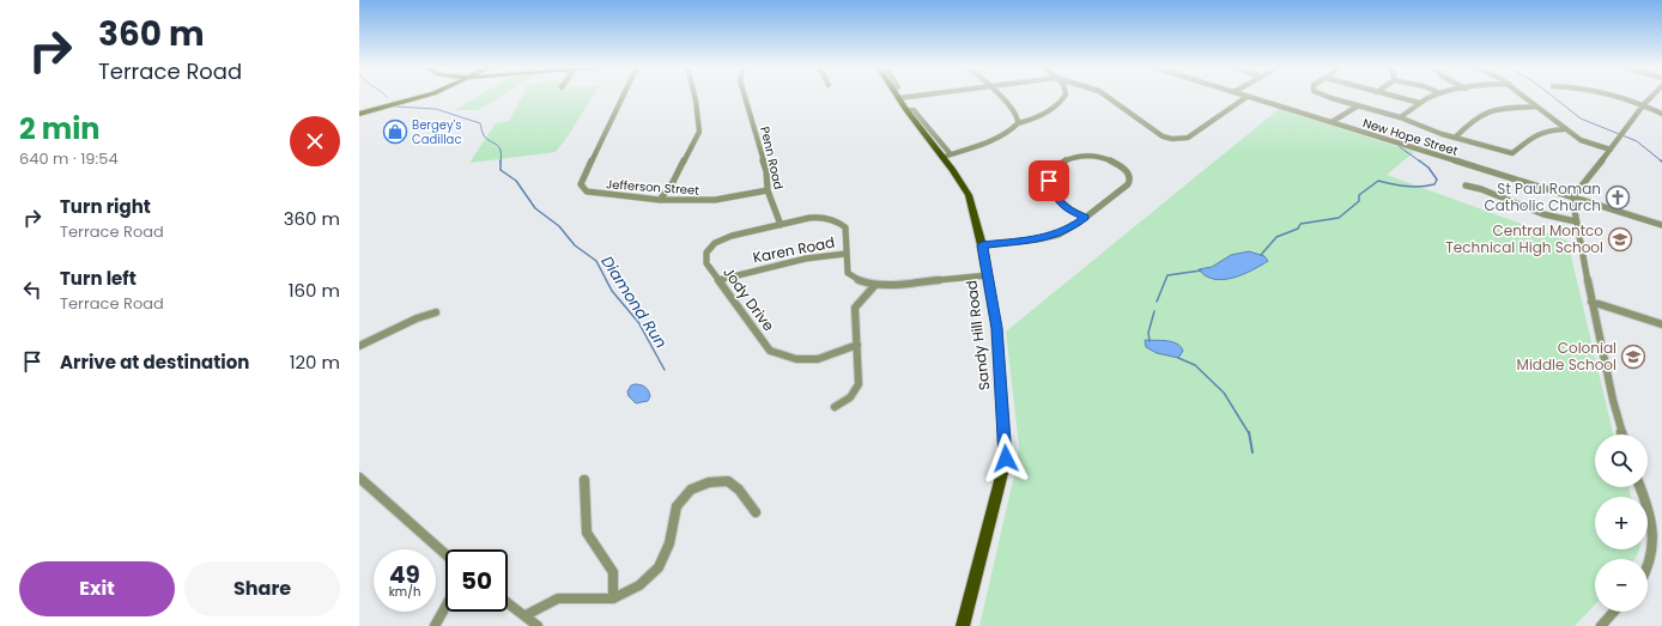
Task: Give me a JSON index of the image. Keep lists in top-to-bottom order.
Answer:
{
  "streets": {
    "main road": ["Sandy Hill Road"],
    "street": [
      "New Hope Street",
      "Penn Road",
      "Jefferson Street",
      "Karen Road",
      "Jody Drive"
    ]
  },
  "crossings": [
    ["Penn Road", "Jefferson Street"],
    ["Penn Road", "Jody Drive"],
    ["Karen Road", "Jody Drive"]
  ],
  "water": ["Diamond Run"],
  "places": {
    "shop": ["Bergey's Cadillac"],
    "church": ["St Paul Roman Catholic Church"],
    "school or university": ["Central Montco Technical High School", "Colonial Middle School"]
  },
  "page": {
    "turn": ["360 m", "Terrace Road"],
    "heading": ["2 min", "640 m · 19:54"],
    "list": [
      {
        "name": "Turn right",
        "note": "Terrace Road",
        "value": "360 m"
      },
      {
        "name": "Turn left",
        "note": "Terrace Road",
        "value": "160 m"
      },
      {
        "name": "Arrive at destination",
        "value": "120 m"
      }
    ],
    "map_buttons": ["+", "−"],
    "speed": "49 km/h",
    "limit": "50",
    "buttons": ["Exit", "Share"]
  }
}
